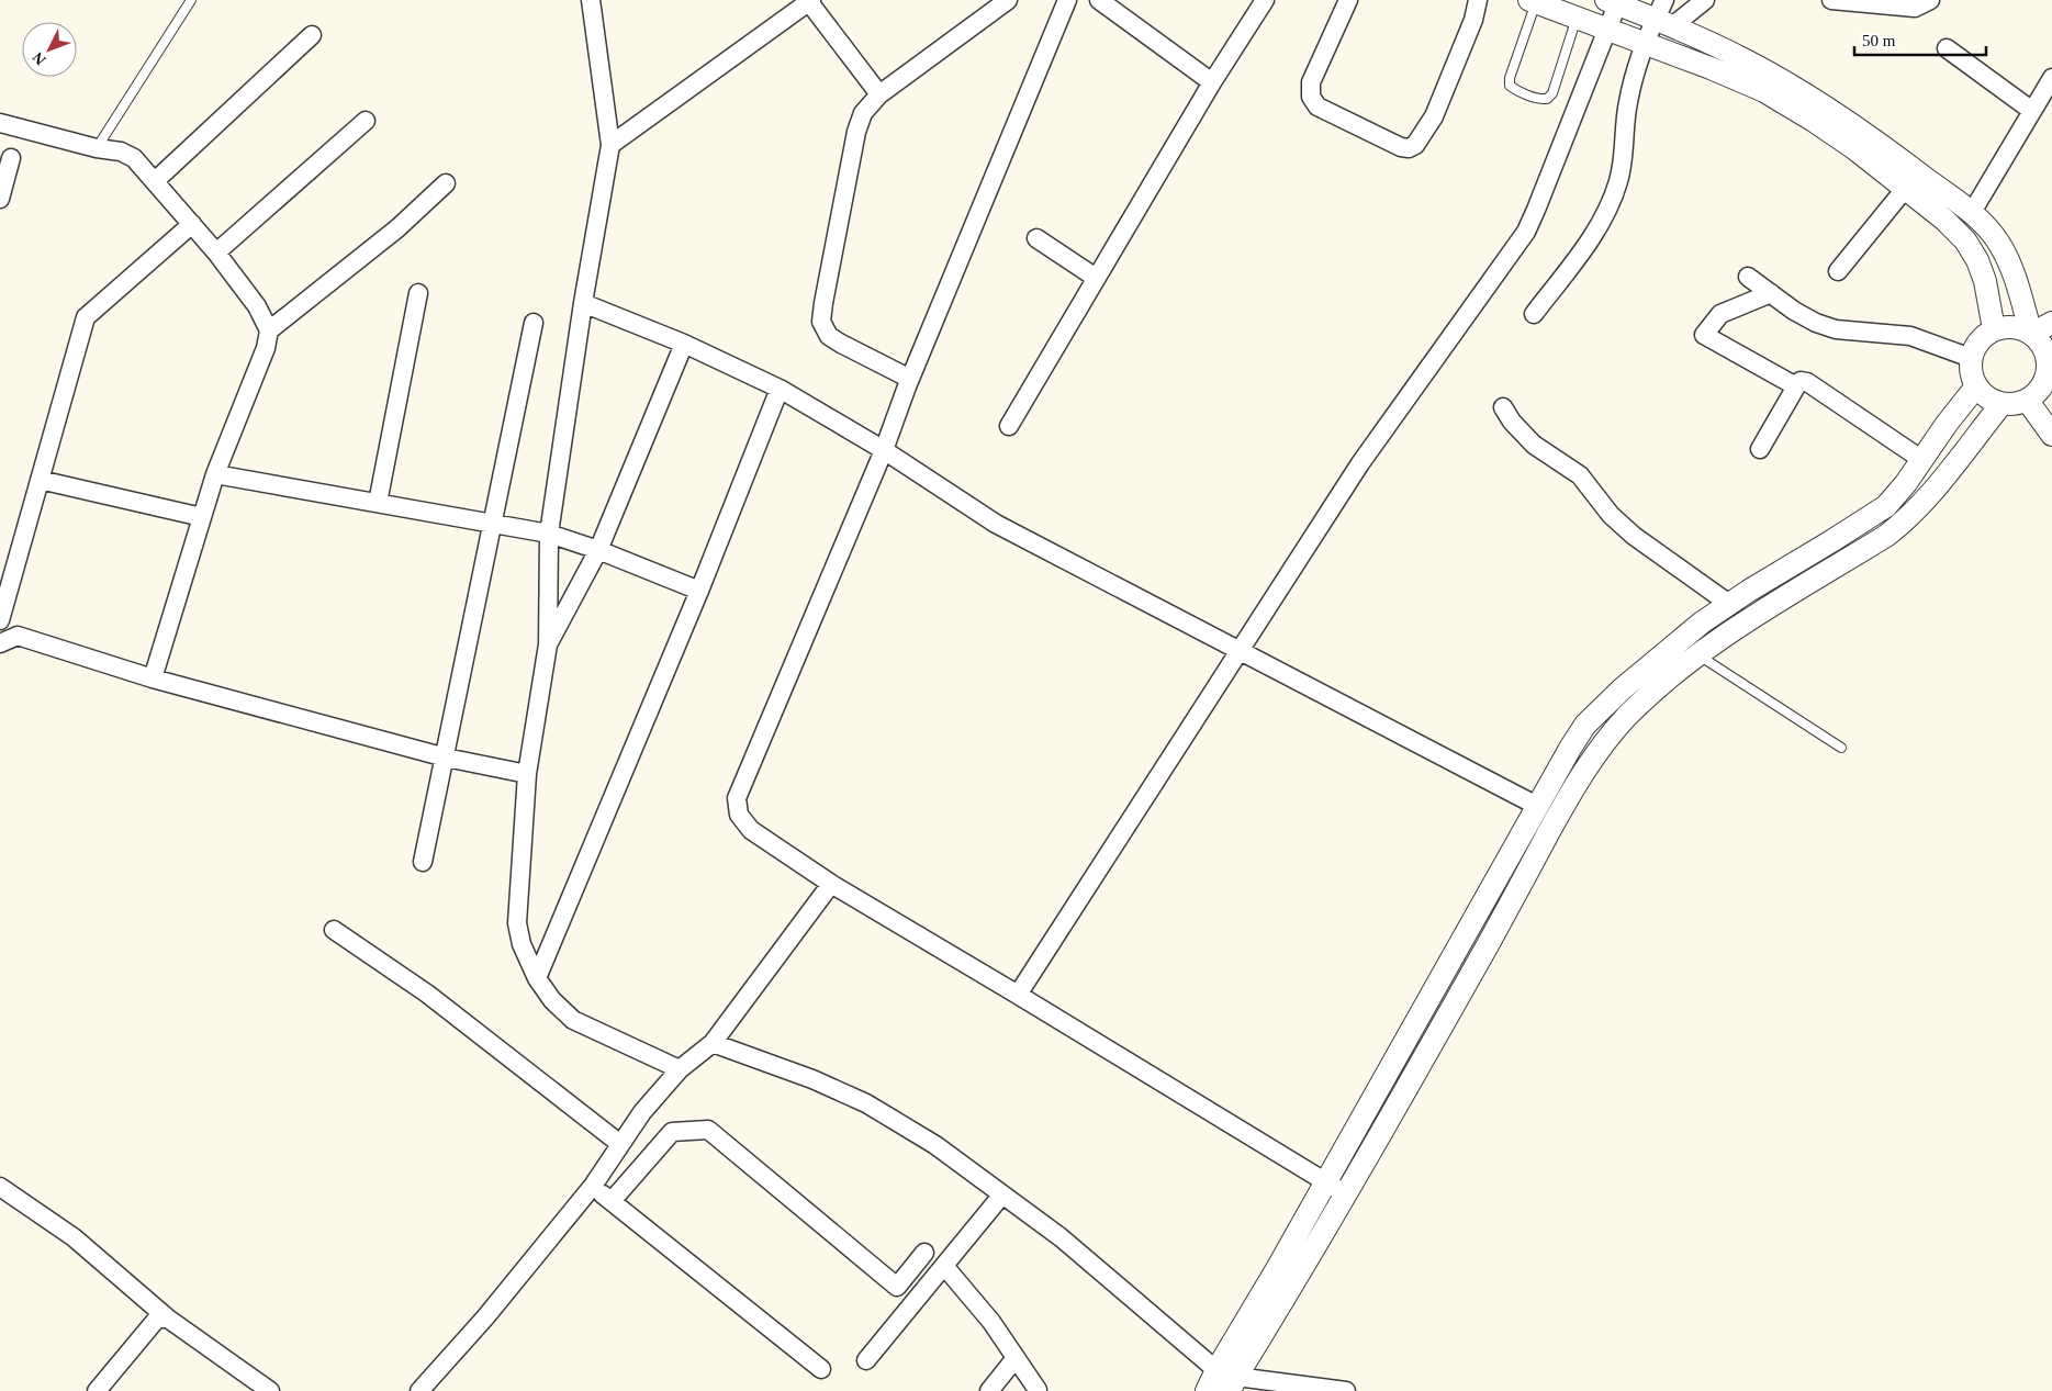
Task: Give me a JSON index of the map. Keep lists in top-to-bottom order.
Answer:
{
  "scale_bar": "50 m",
  "north": "bottom left"
}
